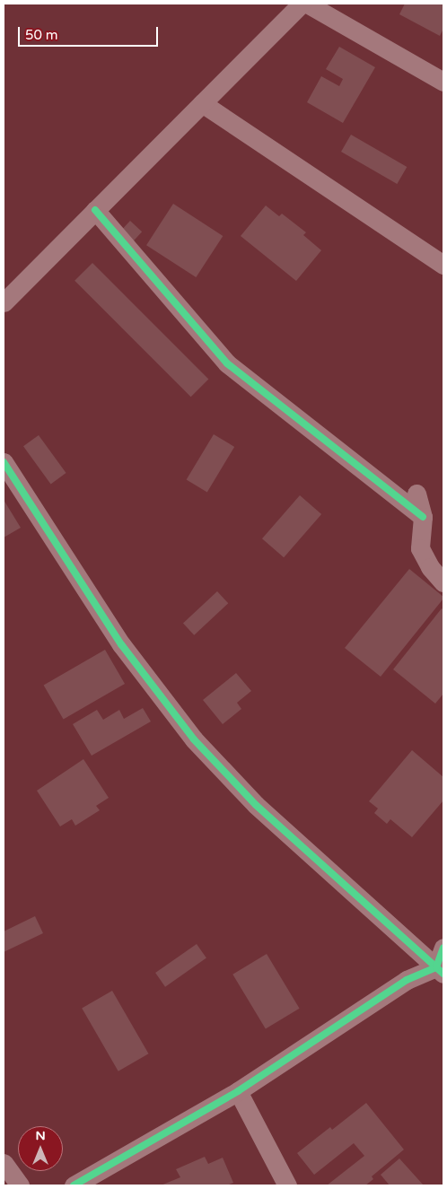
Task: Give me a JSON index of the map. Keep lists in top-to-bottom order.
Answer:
{
  "scale_bar": "50 m",
  "north": "top"
}
